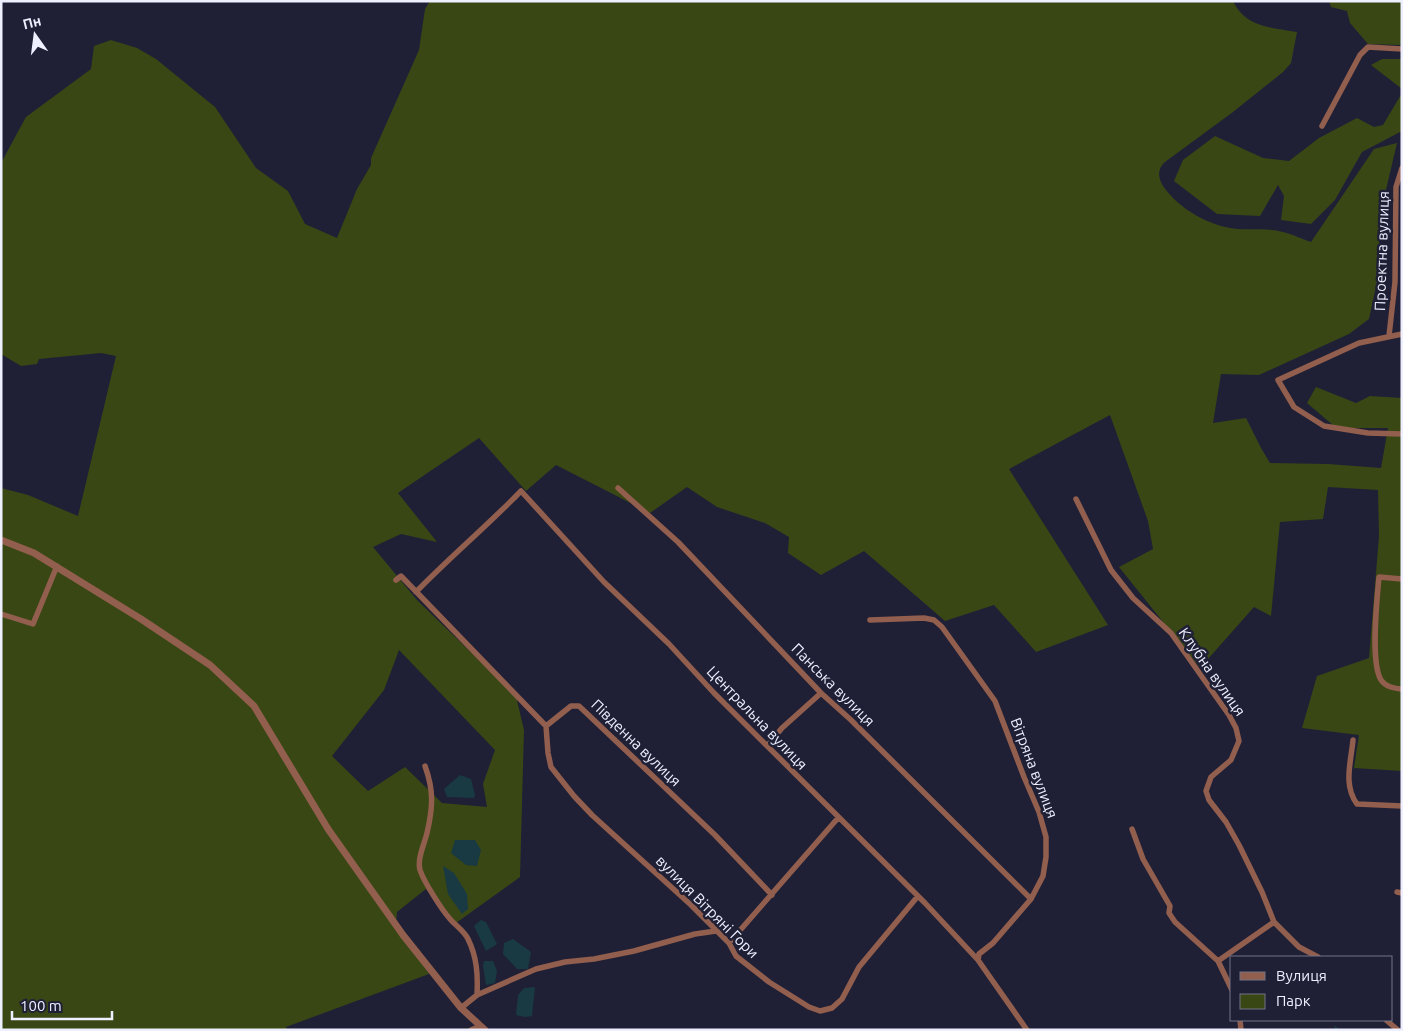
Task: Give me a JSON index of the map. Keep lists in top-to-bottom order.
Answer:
{
  "streets": {
    "street": [
      "Проектна вулиця",
      "Клубна вулиця",
      "Панська вулиця",
      "Центральна вулиця",
      "Південна вулиця",
      "Вітряна вулиця",
      "вулиця Вітряні Гори"
    ]
  },
  "crossings": [
    ["Панська вулиця", "Вітряна вулиця"],
    ["Центральна вулиця", "Вітряна вулиця"],
    ["Центральна вулиця", "вулиця Вітряні Гори"],
    ["Південна вулиця", "вулиця Вітряні Гори"]
  ],
  "legend": ["Вулиця", "Парк"],
  "scale_bar": "100 m",
  "north": "top"
}
